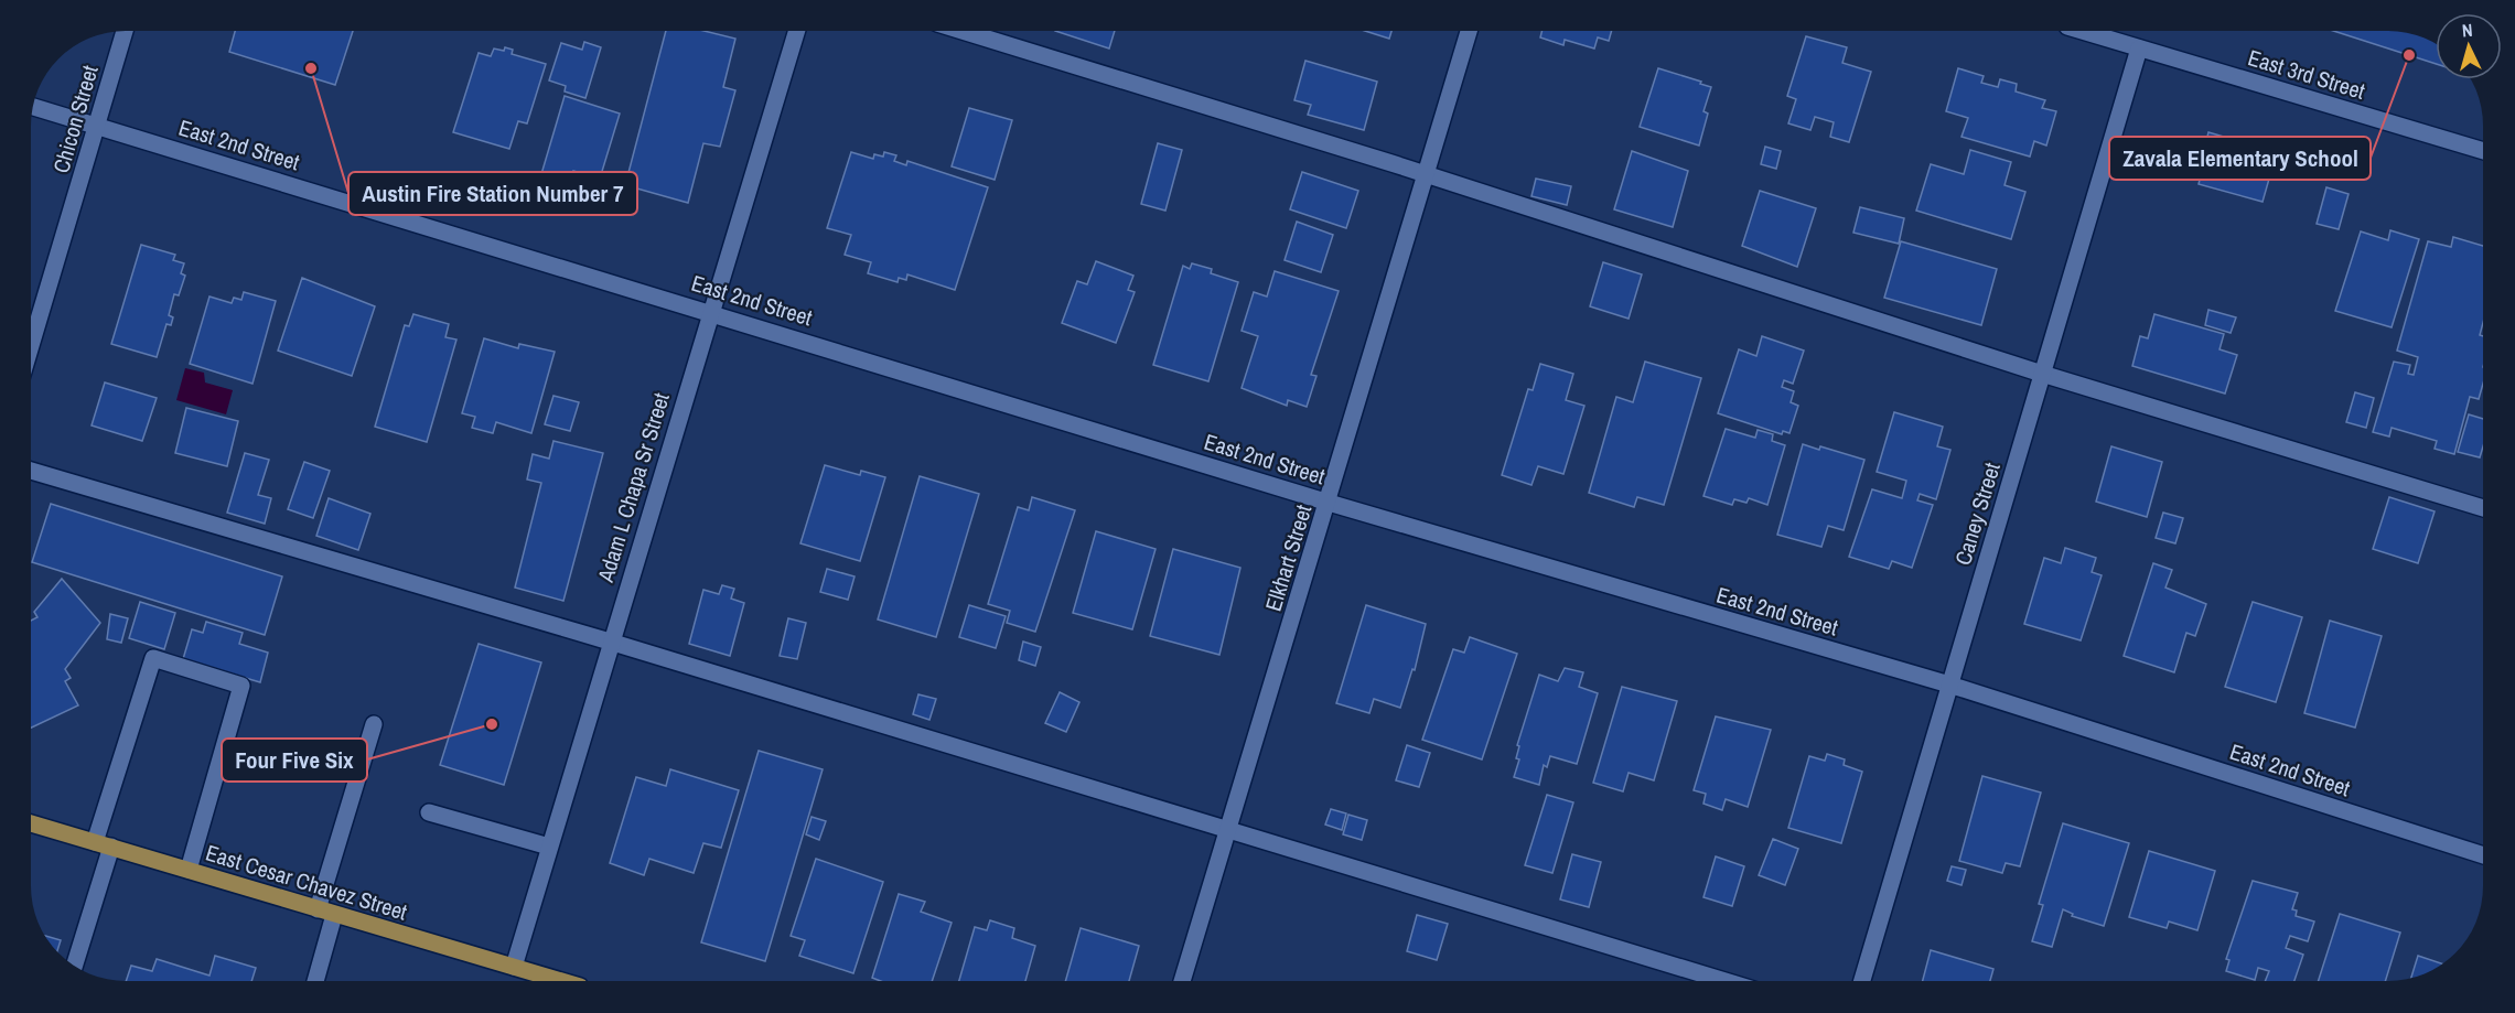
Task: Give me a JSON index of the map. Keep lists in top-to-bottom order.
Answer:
{
  "streets": {
    "main road": ["East Cesar Chavez Street"],
    "street": [
      "East 3rd Street",
      "Chicon Street",
      "East 2nd Street",
      "Adam L Chapa Sr Street",
      "Caney Street",
      "Elkhart Street"
    ]
  },
  "crossings": [
    ["East 3rd Street", "Caney Street"],
    ["Chicon Street", "East 2nd Street"],
    ["East 2nd Street", "Adam L Chapa Sr Street"],
    ["East 2nd Street", "Caney Street"],
    ["East 2nd Street", "Elkhart Street"],
    ["Adam L Chapa Sr Street", "East Cesar Chavez Street"]
  ],
  "places": ["Zavala Elementary School", "Austin Fire Station Number 7", "Four Five Six"],
  "north": "top"
}
